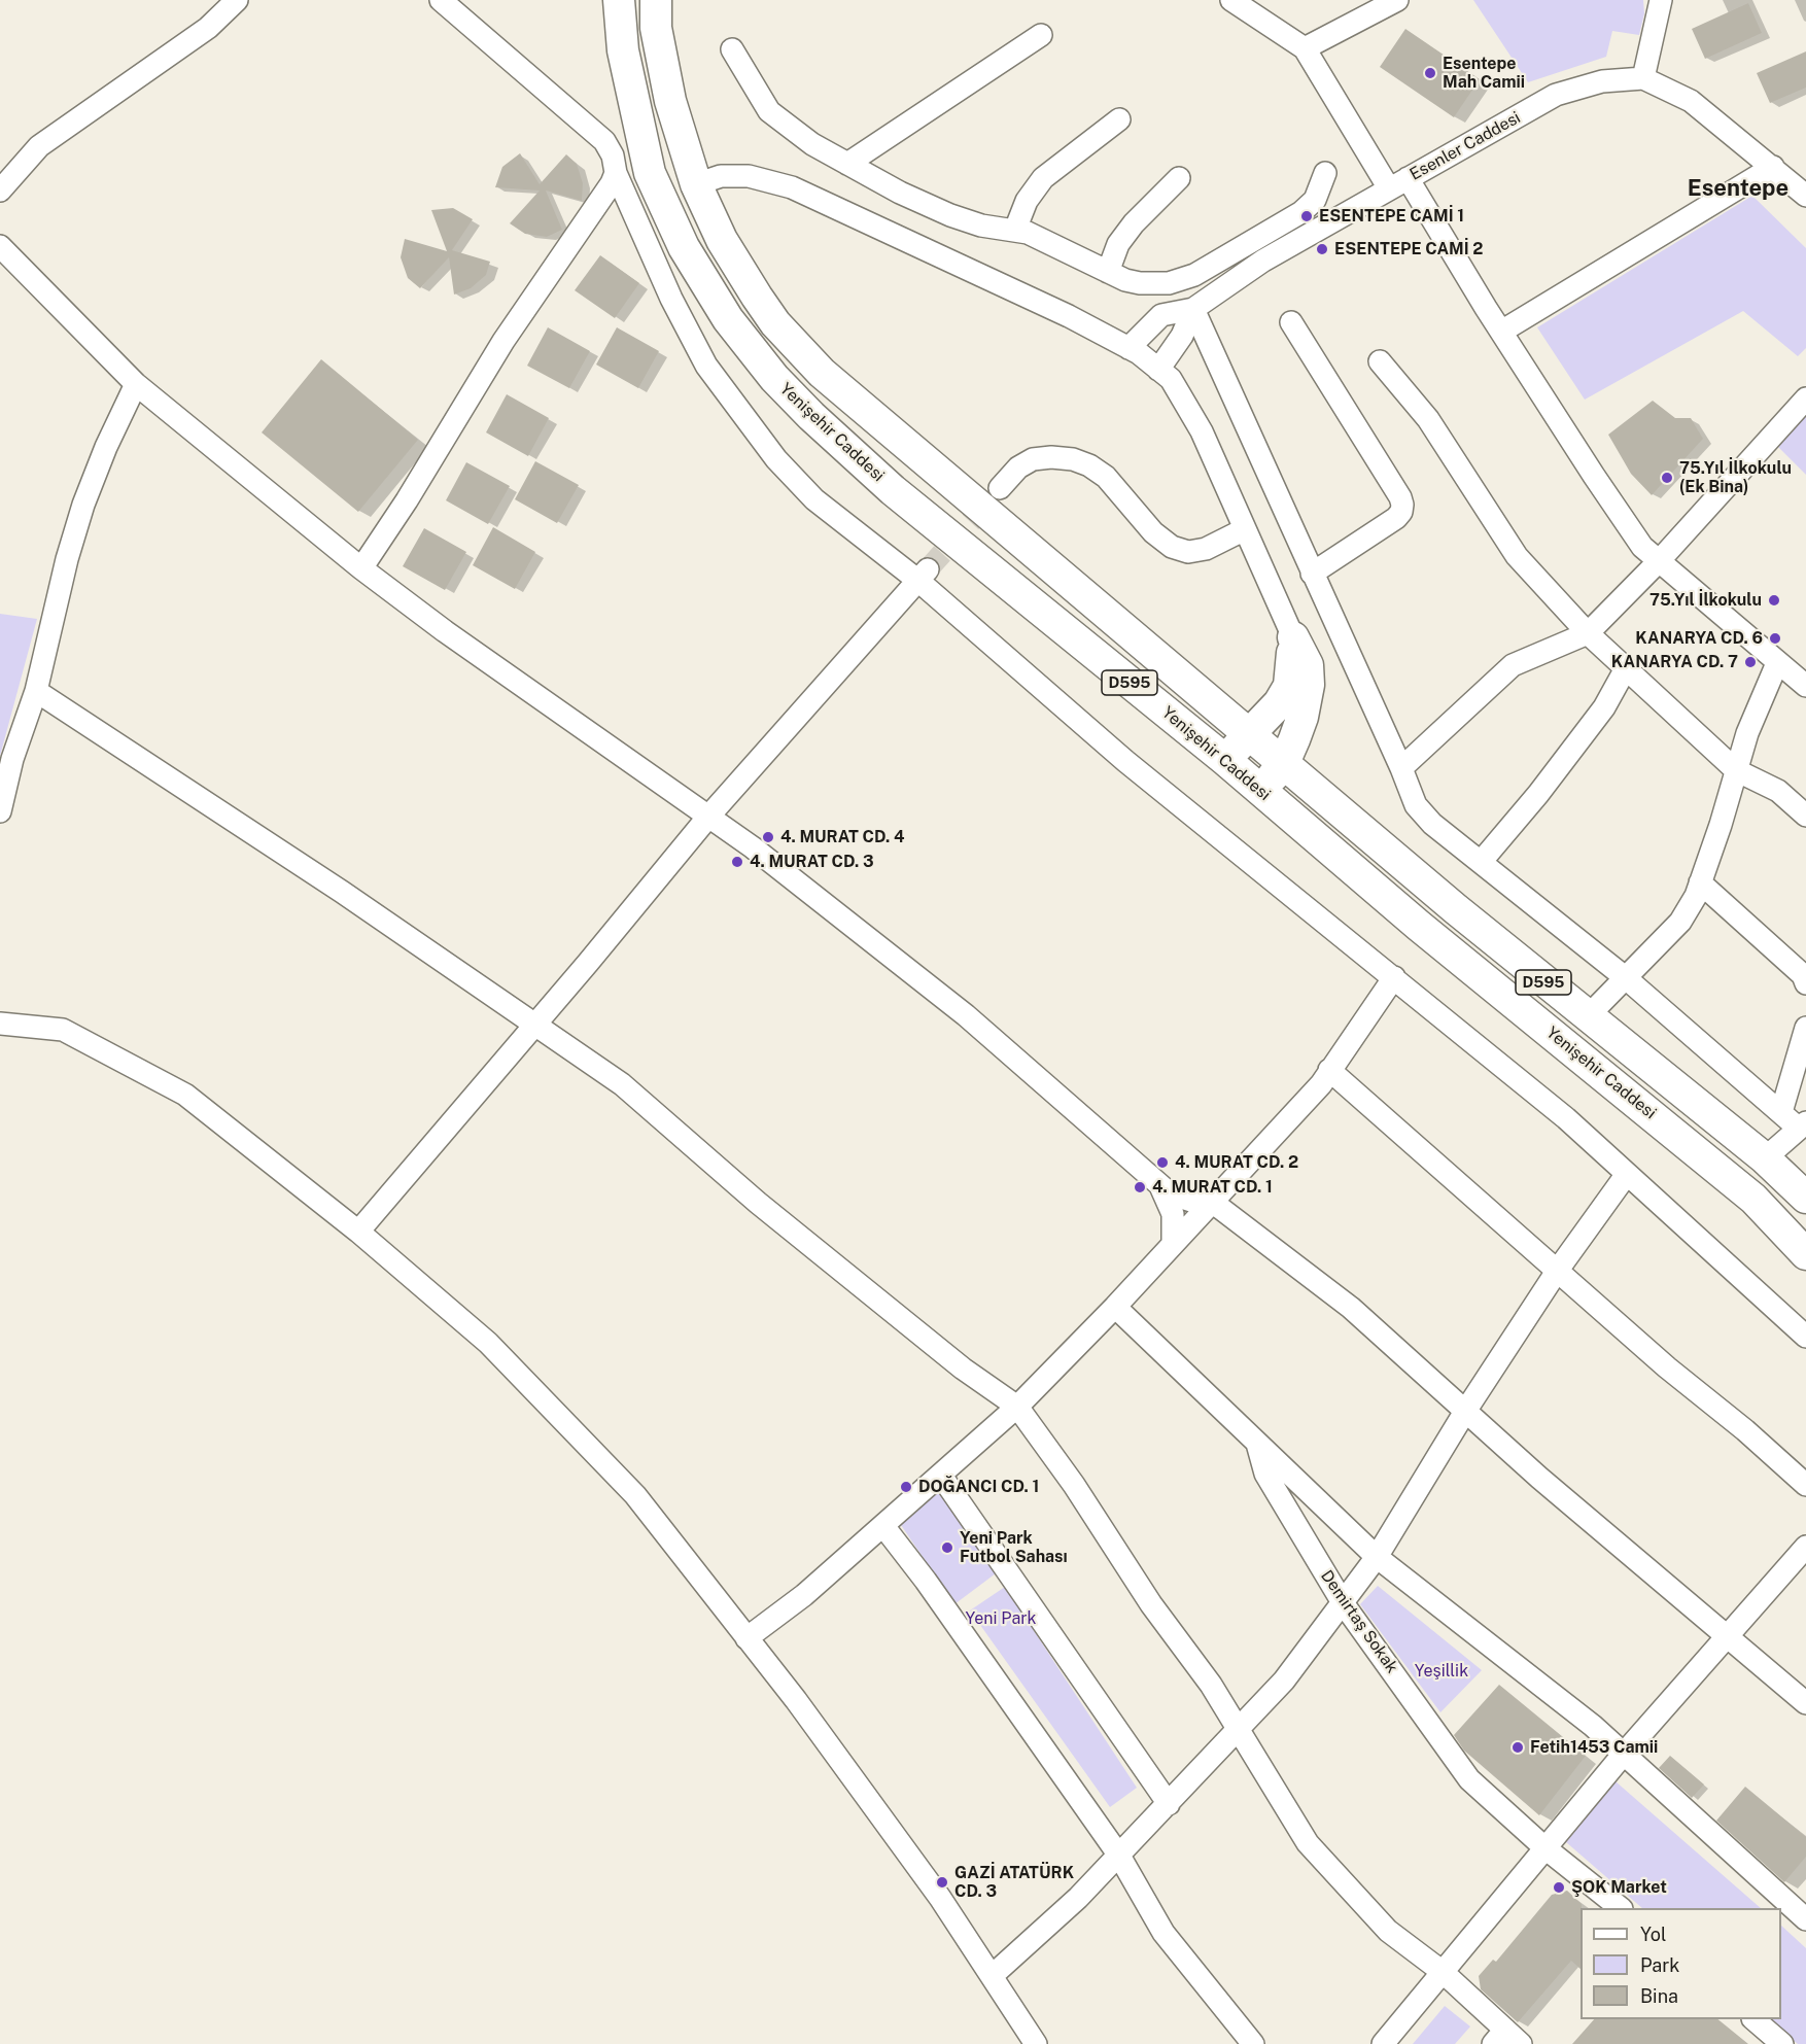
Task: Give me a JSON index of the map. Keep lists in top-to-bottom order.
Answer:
{
  "streets": {
    "highway": ["Yenişehir Caddesi", "D595"],
    "street": ["Esenler Caddesi", "Demirtaş Sokak"]
  },
  "districts": ["Esentepe"],
  "parks": ["Yeni Park", "Yeşillik"],
  "places": [
    "Esentepe Mah Camii",
    "ESENTEPE CAMİ 1",
    "ESENTEPE CAMİ 2",
    "75.Yıl İlkokulu (Ek Bina)",
    "75.Yıl İlkokulu",
    "KANARYA CD. 6",
    "KANARYA CD. 7",
    "4. MURAT CD. 4",
    "4. MURAT CD. 3",
    "4. MURAT CD. 2",
    "4. MURAT CD. 1",
    "DOĞANCI CD. 1",
    "Yeni Park Futbol Sahası",
    "Fetih1453 Camii",
    "GAZİ ATATÜRK CD. 3",
    "ŞOK Market"
  ],
  "legend": ["Yol", "Park", "Bina"]
}
